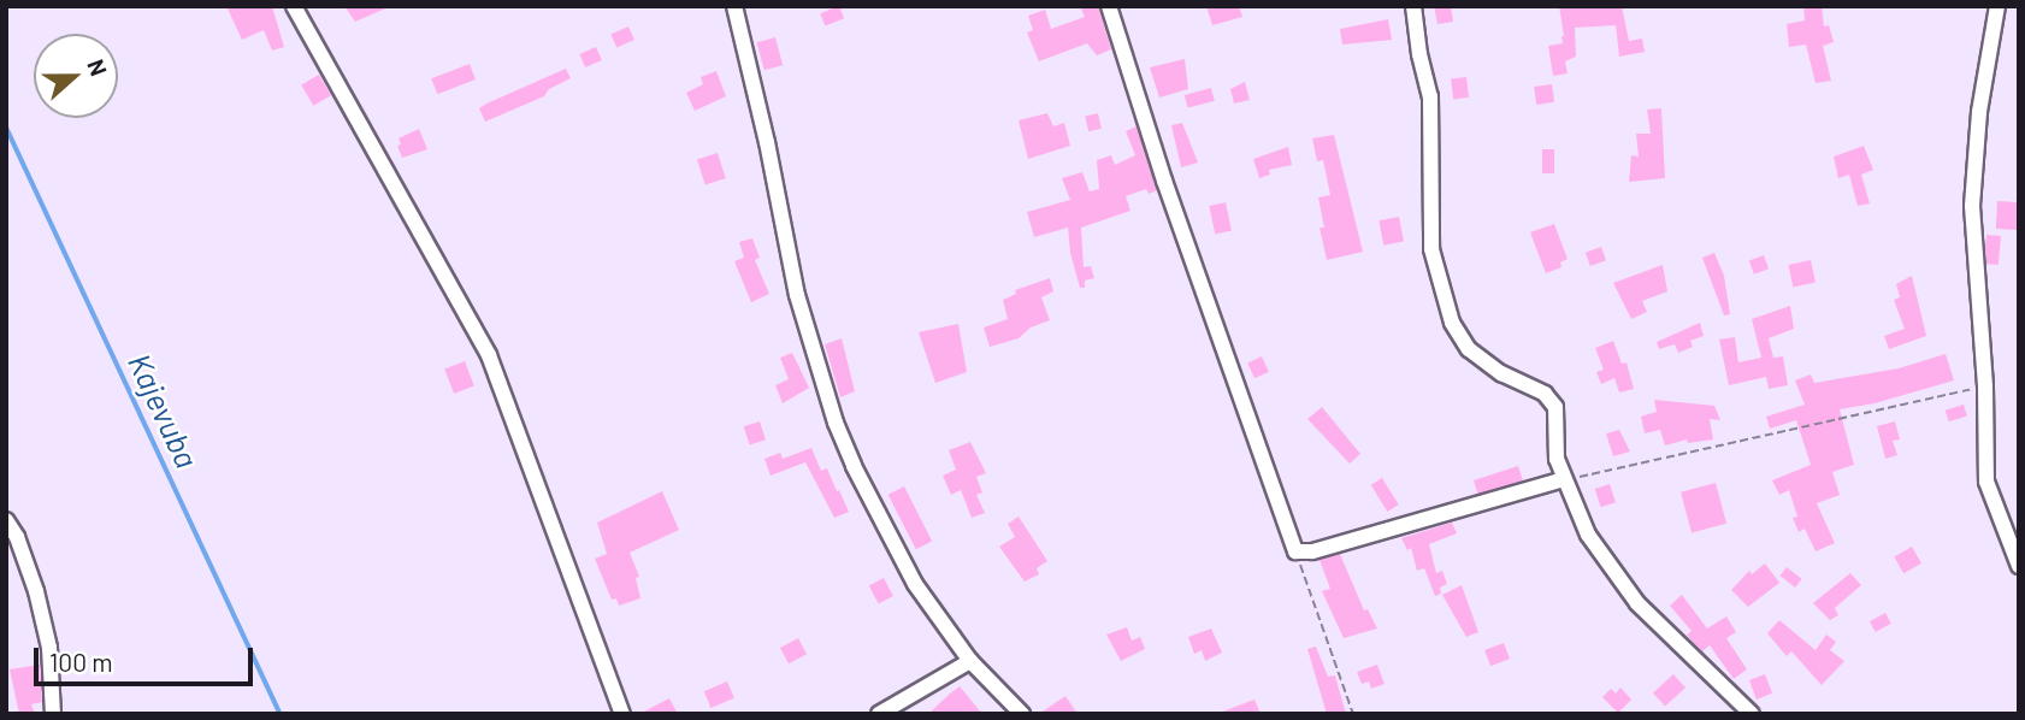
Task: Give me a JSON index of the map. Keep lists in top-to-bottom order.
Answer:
{
  "water": ["Kajevuba"],
  "scale_bar": "100 m",
  "north": "right"
}
